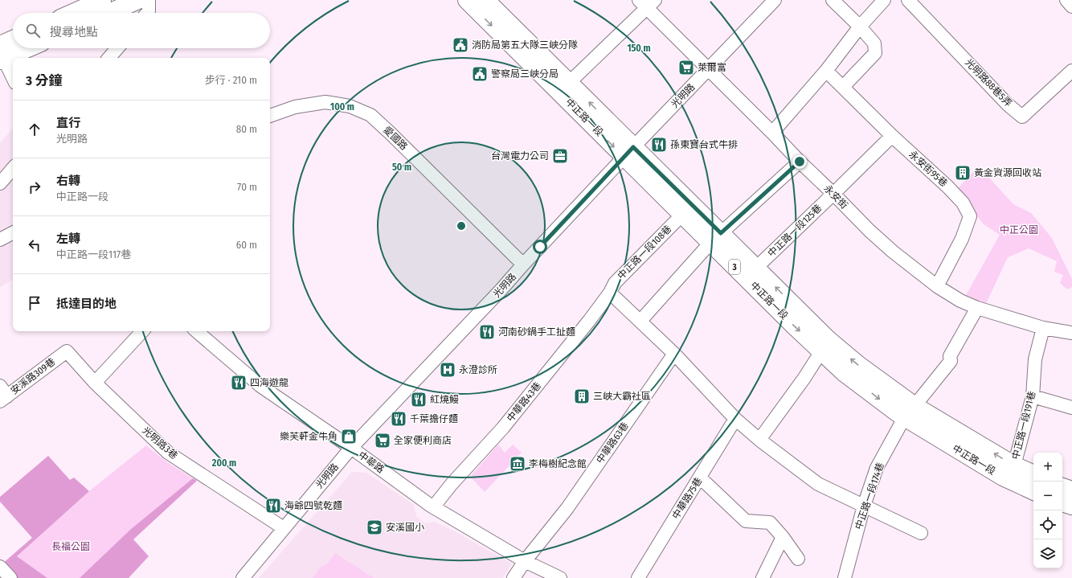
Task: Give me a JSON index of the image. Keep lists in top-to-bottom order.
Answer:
{
  "streets": {
    "main road": ["中正路一段", "3"],
    "street": [
      "光明路88巷5弄",
      "光明路",
      "愛國路",
      "永安街95巷",
      "永安街",
      "中正路一段125巷",
      "中正路一段108巷",
      "安溪路309巷",
      "中華路43巷",
      "中正路一段191巷",
      "光明路3巷",
      "中華路63巷",
      "中華路",
      "中正路一段174巷",
      "中華路75巷"
    ]
  },
  "crossings": [
    ["光明路", "中正路一段"],
    ["光明路", "愛國路"],
    ["光明路", "永安街"],
    ["光明路", "光明路3巷"],
    ["光明路", "中華路"],
    ["中正路一段", "中正路一段125巷"],
    ["中正路一段", "中正路一段108巷"],
    ["中正路一段", "中正路一段191巷"],
    ["中正路一段", "中正路一段174巷"],
    ["永安街95巷", "永安街"],
    ["永安街95巷", "中正路一段125巷"],
    ["永安街", "中正路一段125巷"],
    ["永安街", "中正路一段191巷"],
    ["永安街", "中正路一段174巷"],
    ["中正路一段108巷", "中華路43巷"],
    ["安溪路309巷", "光明路3巷"],
    ["中華路43巷", "中華路"],
    ["中華路63巷", "中華路"]
  ],
  "parks": ["中正公園", "長福公園"],
  "places": {
    "public building": ["消防局第五大隊三峽分隊", "警察局三峽分局"],
    "supermarket": ["萊爾富", "全家便利商店"],
    "restaurant": [
      "孫東寶台式牛排",
      "河南砂鍋手工扯麵",
      "四海遊龍",
      "紅燒鰻",
      "千葉擔仔麵",
      "海爺四號乾麵"
    ],
    "office": ["台灣電力公司"],
    "building": ["黃金資源回收站", "三峽大霸社區"],
    "hospital": ["永澄診所"],
    "shop": ["樂芙軒金牛角"],
    "museum": ["李梅樹紀念館"],
    "school or university": ["安溪國小"]
  },
  "page": {
    "search": "搜尋地點",
    "heading": ["3 分鐘", "步行 · 210 m"],
    "list": [
      ["直行", "光明路", "80 m"],
      ["右轉", "中正路一段", "70 m"],
      ["左轉", "中正路一段117巷", "60 m"],
      "抵達目的地"
    ],
    "map_buttons": ["+", "−"]
  },
  "rings": [
    "150 m",
    "100 m",
    "50 m",
    "200 m"
  ]
}
